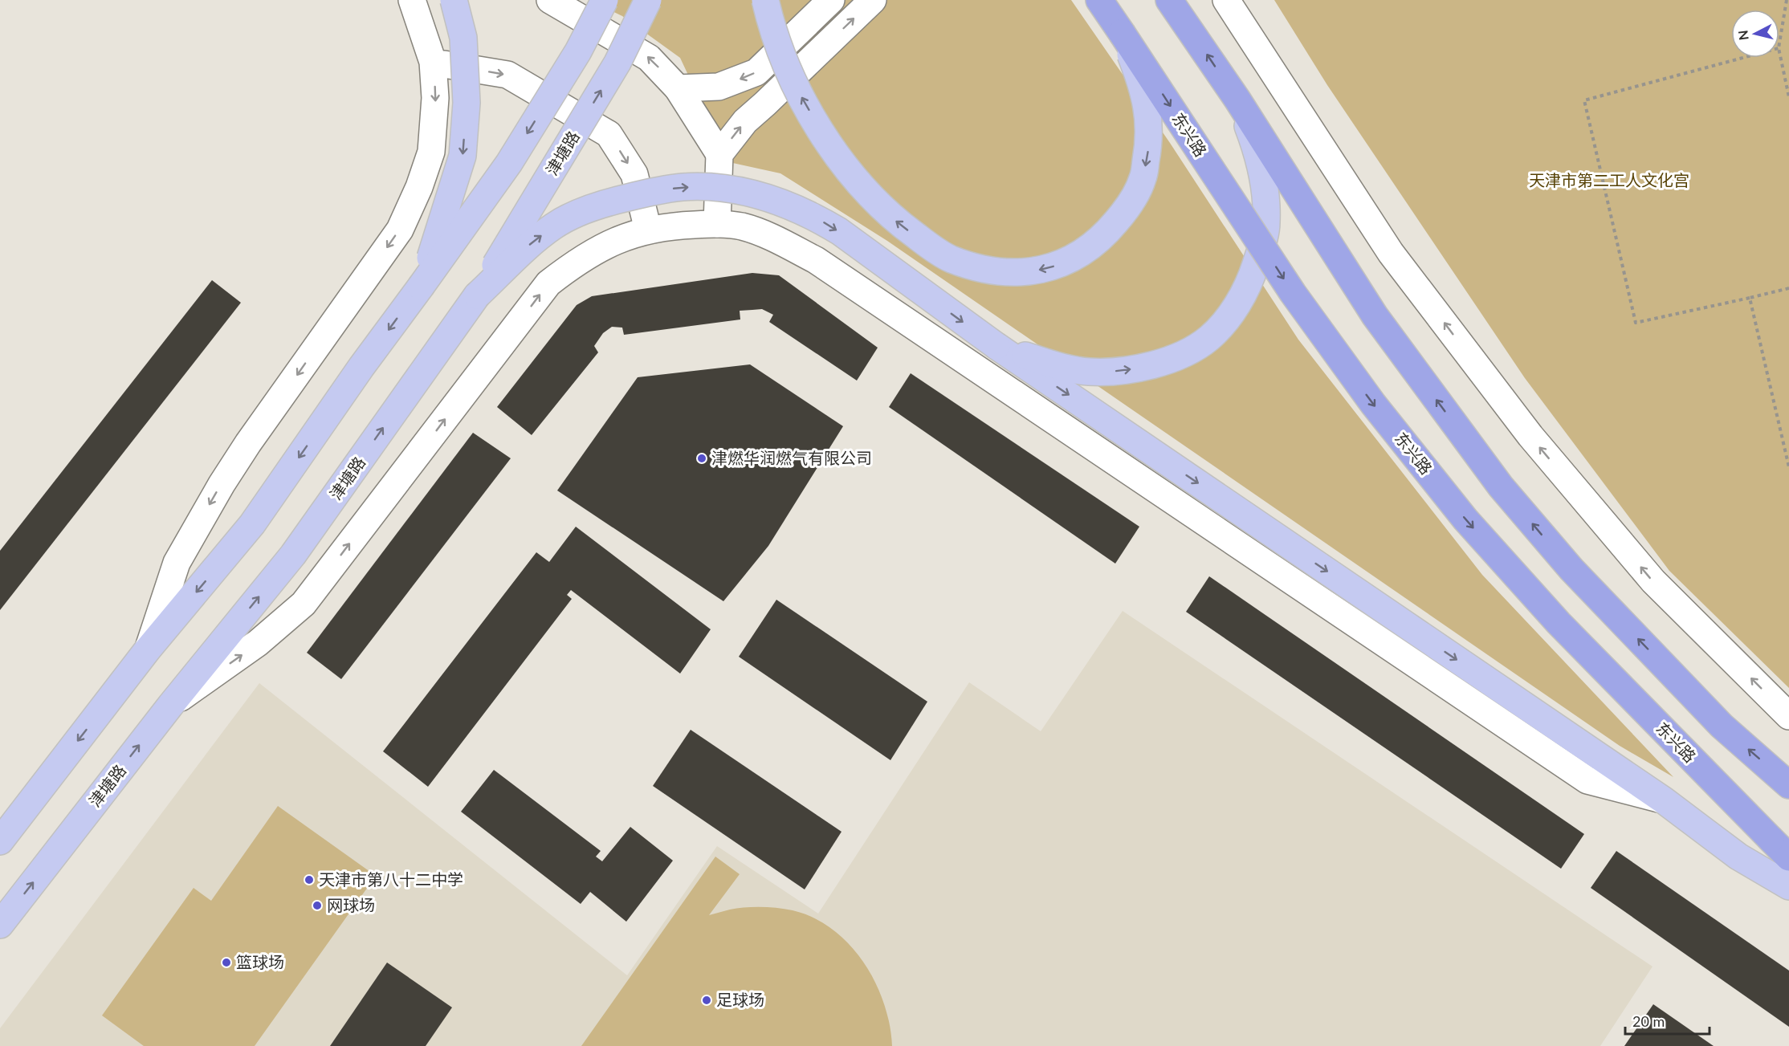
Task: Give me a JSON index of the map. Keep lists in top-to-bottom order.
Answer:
{
  "streets": {
    "highway": ["东兴路"],
    "main road": ["津塘路"]
  },
  "parks": ["天津市第二工人文化宫"],
  "places": [
    "津燃华润燃气有限公司",
    "天津市第八十二中学",
    "网球场",
    "篮球场",
    "足球场"
  ],
  "scale_bar": "20 m",
  "north": "left"
}
